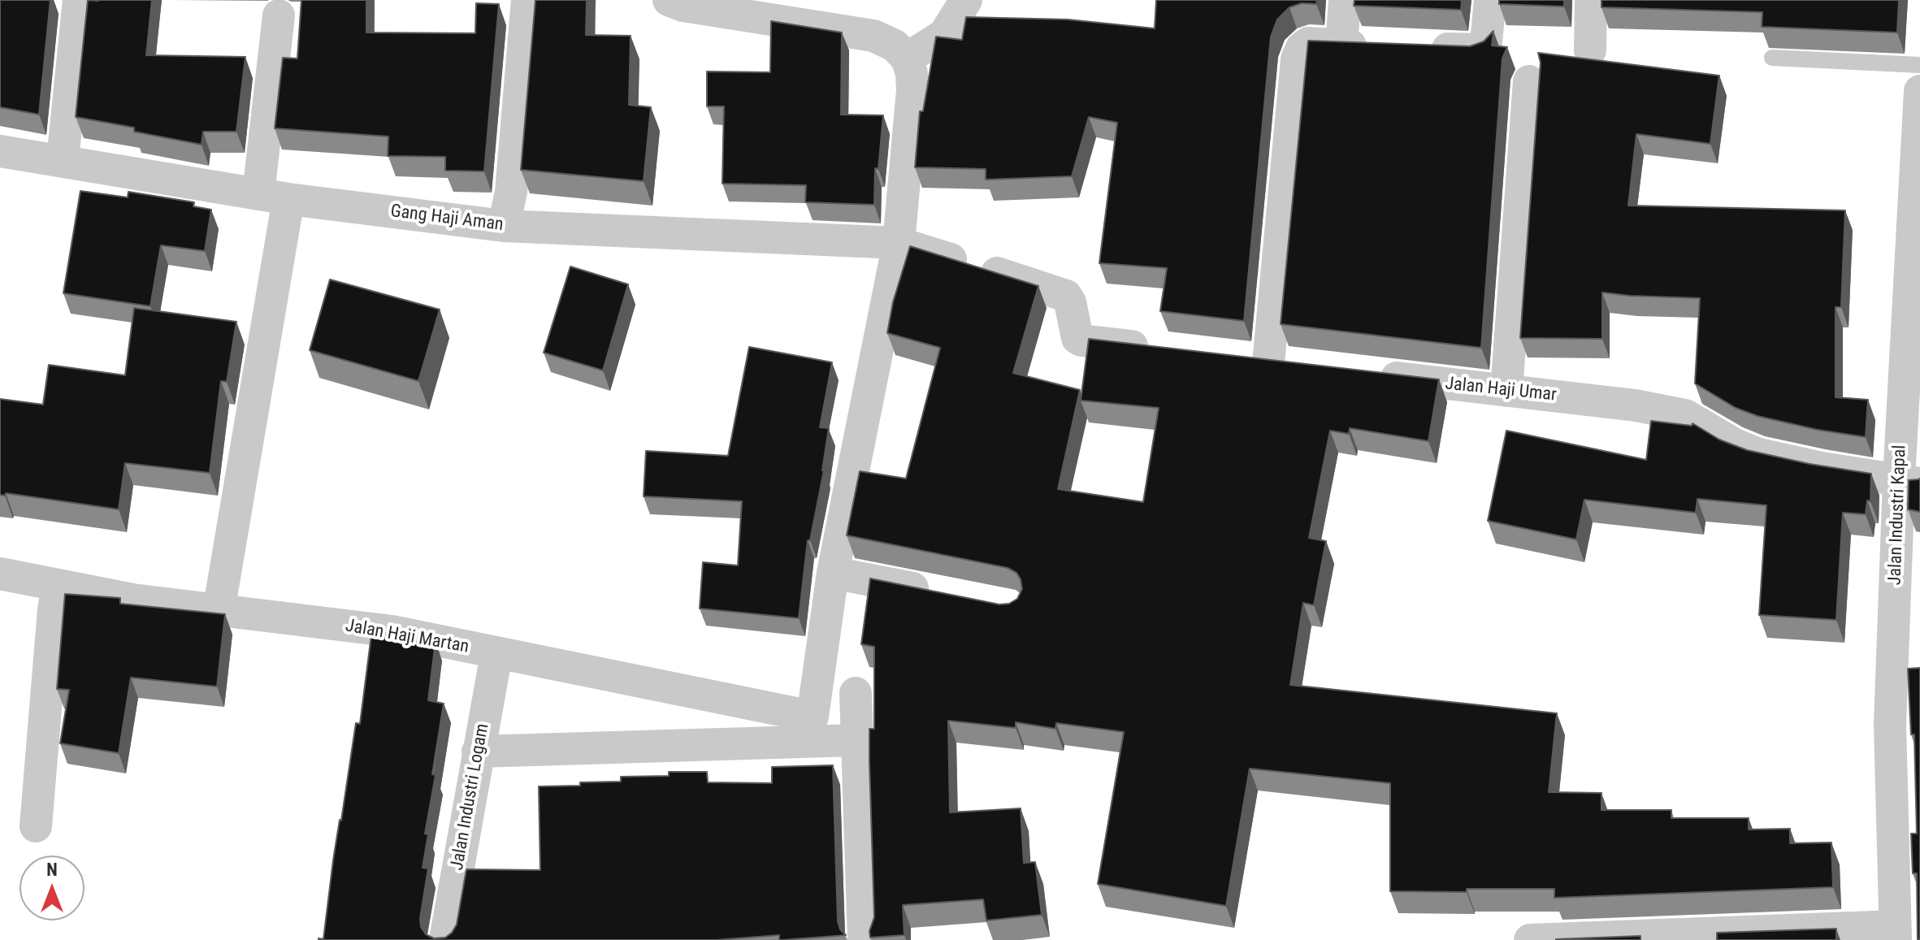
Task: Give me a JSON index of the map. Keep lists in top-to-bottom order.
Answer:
{
  "streets": {
    "street": [
      "Gang Haji Aman",
      "Jalan Haji Umar",
      "Jalan Industri Kapal",
      "Jalan Haji Martan",
      "Jalan Industri Logam"
    ]
  },
  "crossings": [
    ["Jalan Haji Umar", "Jalan Industri Kapal"],
    ["Jalan Haji Martan", "Jalan Industri Logam"]
  ],
  "north": "top"
}
